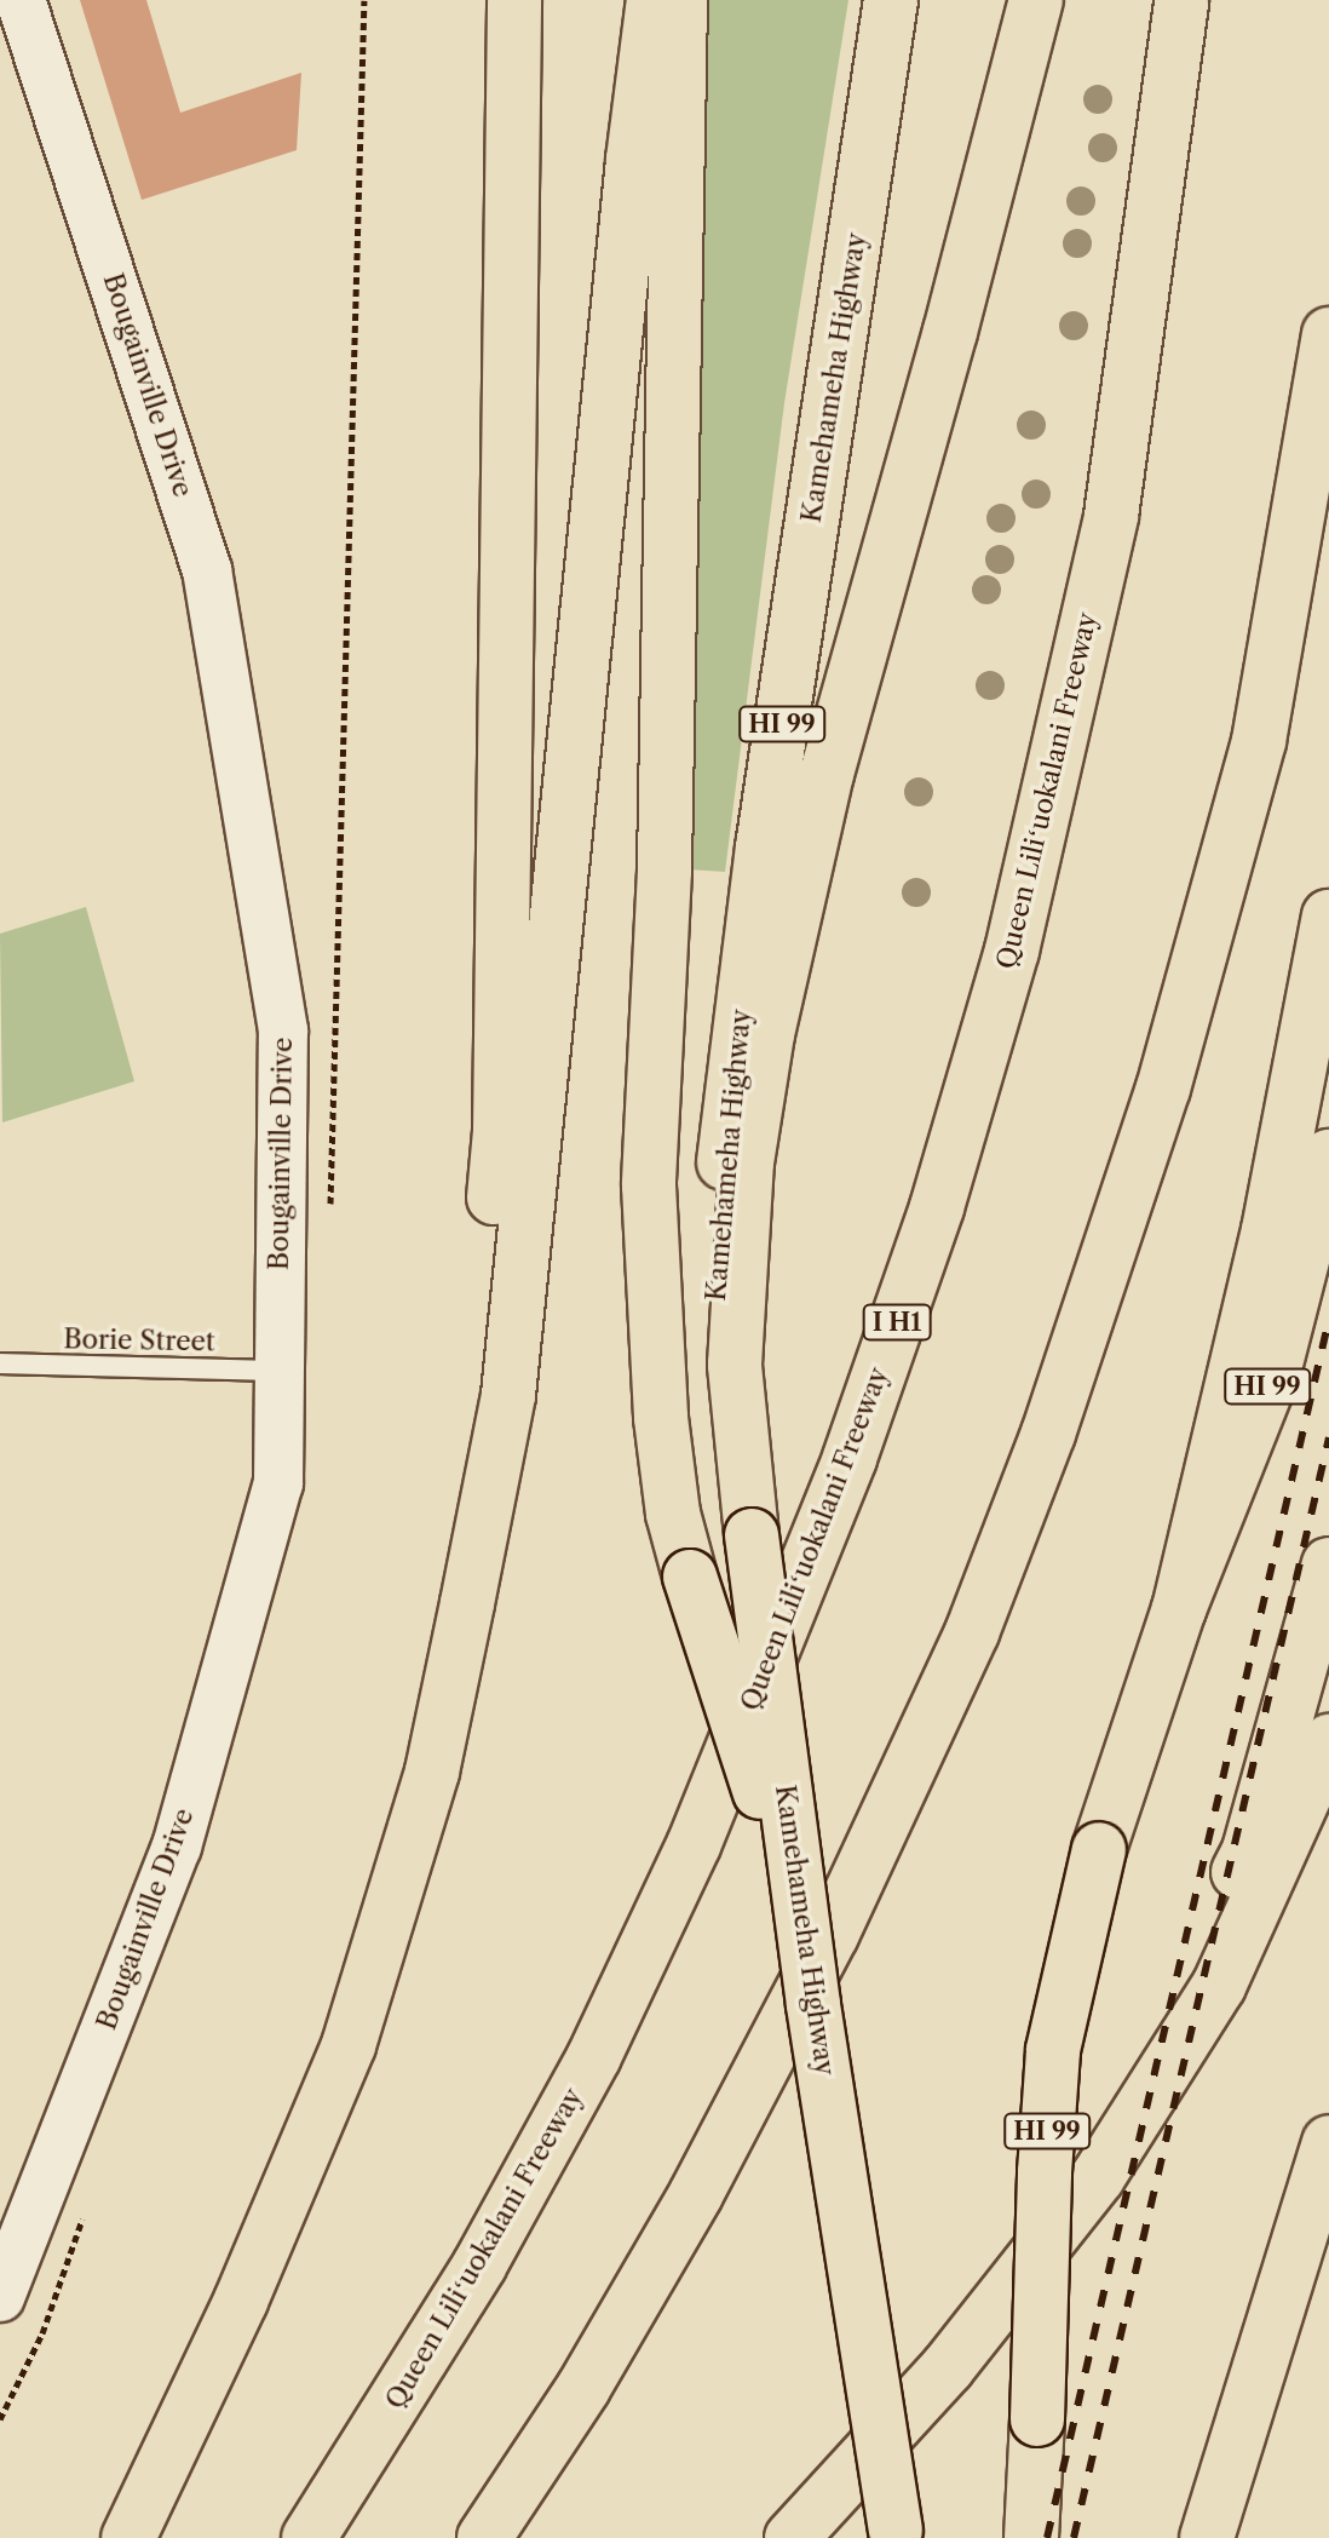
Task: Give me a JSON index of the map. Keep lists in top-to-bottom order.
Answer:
{
  "streets": {
    "main road": [
      "Kamehameha Highway",
      "HI 99",
      "Queen Liliʻuokalani Freeway",
      "I H1"
    ],
    "street": ["Bougainville Drive"],
    "lane": ["Borie Street"]
  },
  "crossings": [
    ["Bougainville Drive", "Borie Street"]
  ]
}
